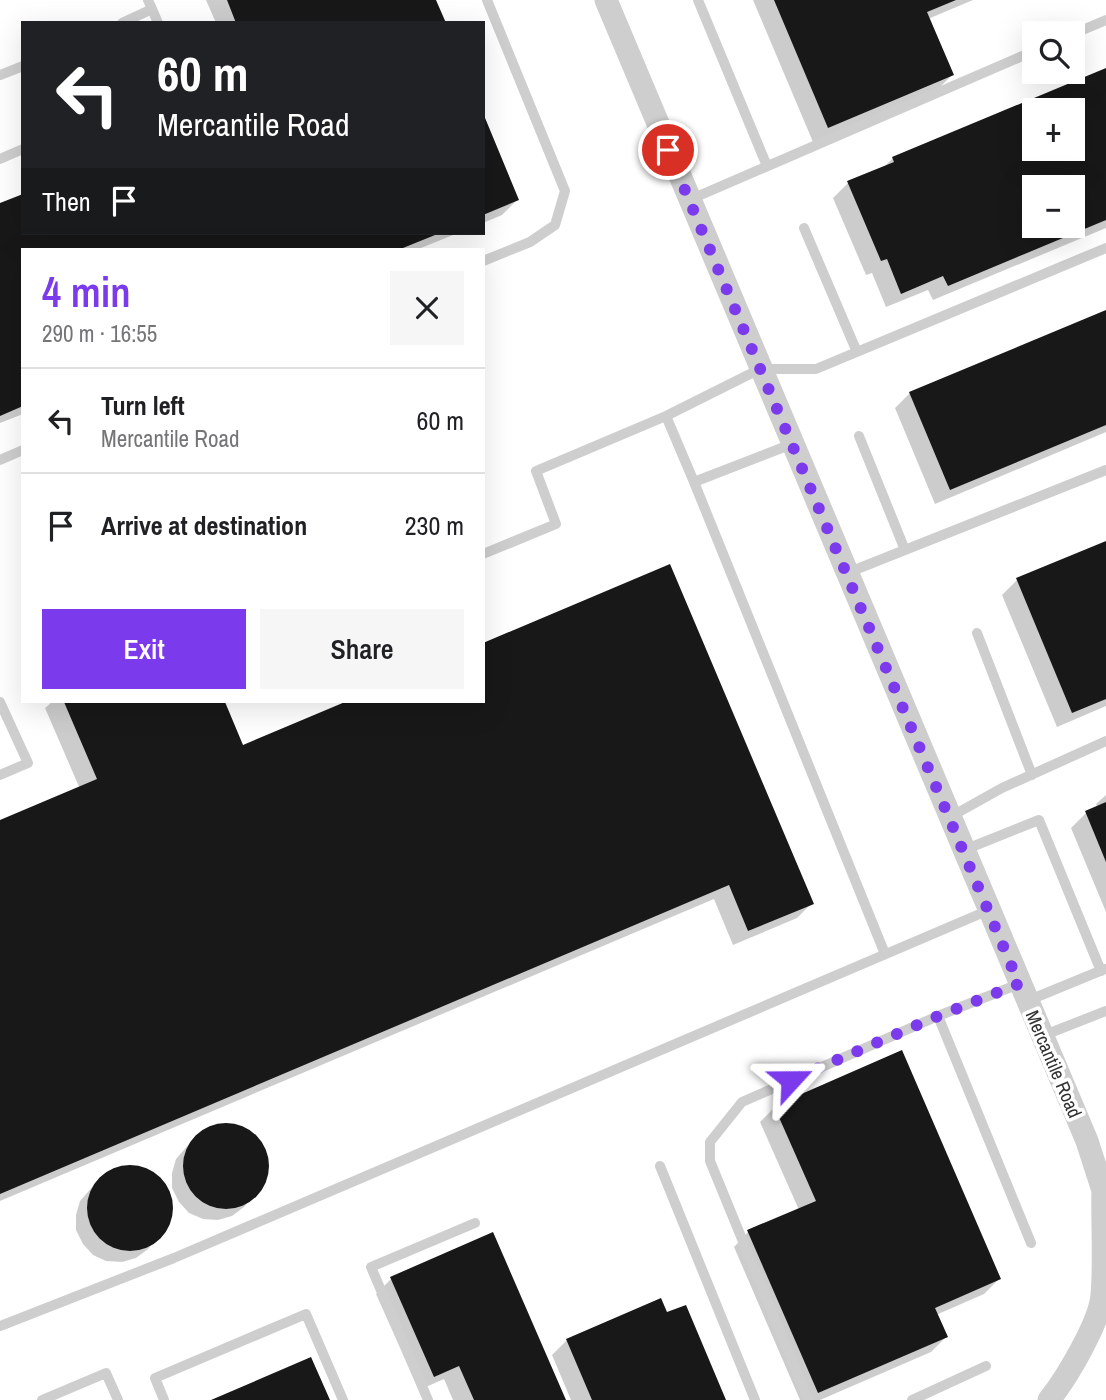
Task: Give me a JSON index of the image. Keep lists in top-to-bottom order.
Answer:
{
  "streets": {
    "street": ["Mercantile Road"]
  },
  "page": {
    "map_buttons": ["+", "−"],
    "turn": ["60 m", "Mercantile Road"],
    "then": "Then",
    "heading": ["4 min", "290 m · 16:55"],
    "list": [
      {
        "name": "Turn left",
        "note": "Mercantile Road",
        "value": "60 m"
      },
      {
        "name": "Arrive at destination",
        "value": "230 m"
      }
    ],
    "buttons": ["Exit", "Share"]
  }
}
